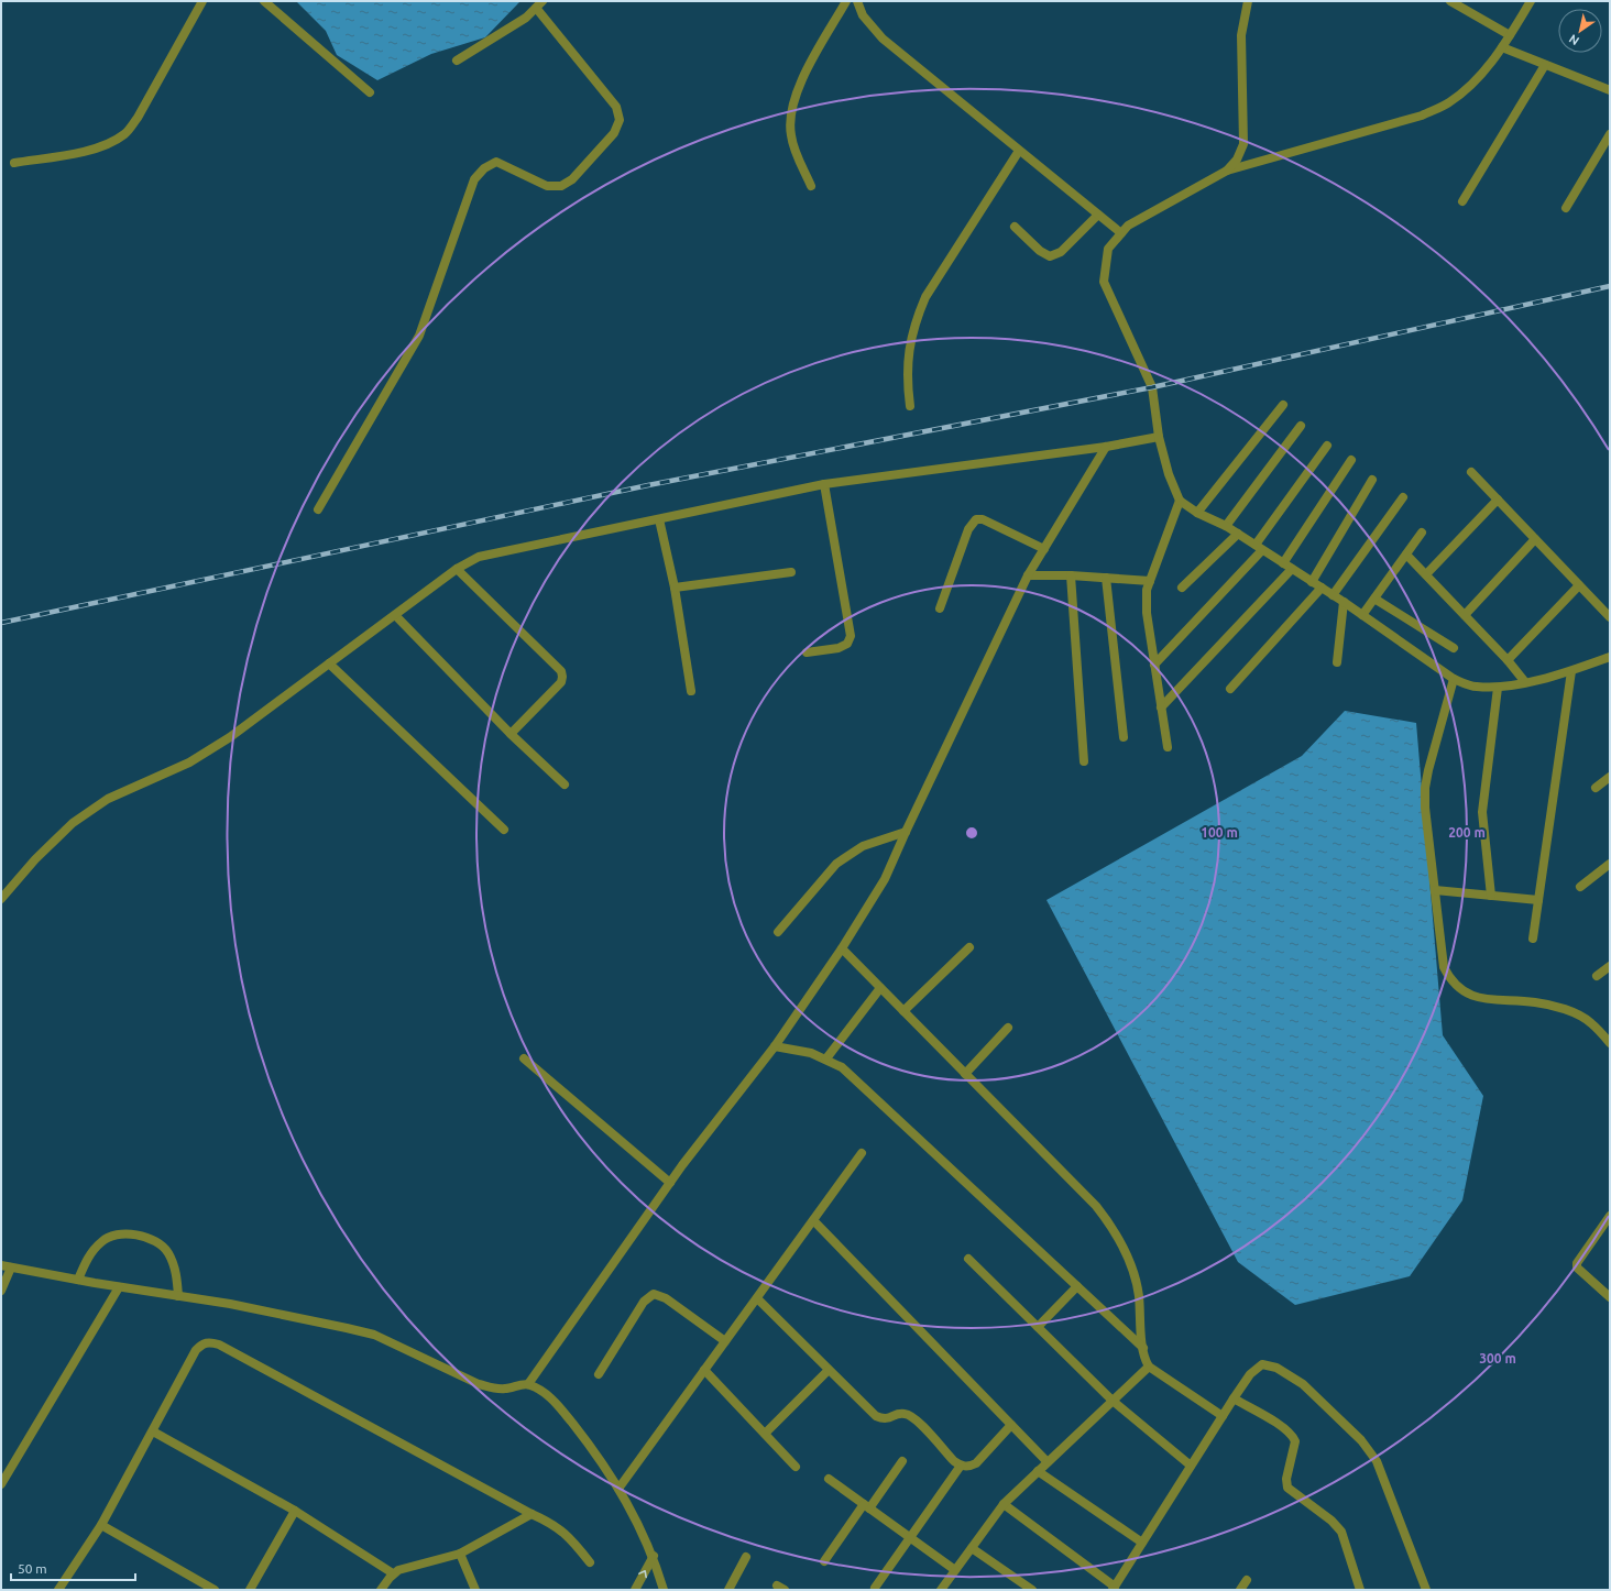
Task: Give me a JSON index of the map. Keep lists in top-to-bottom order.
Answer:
{
  "scale_bar": "50 m",
  "north": "bottom left",
  "rings": ["100 m", "200 m", "300 m"]
}
